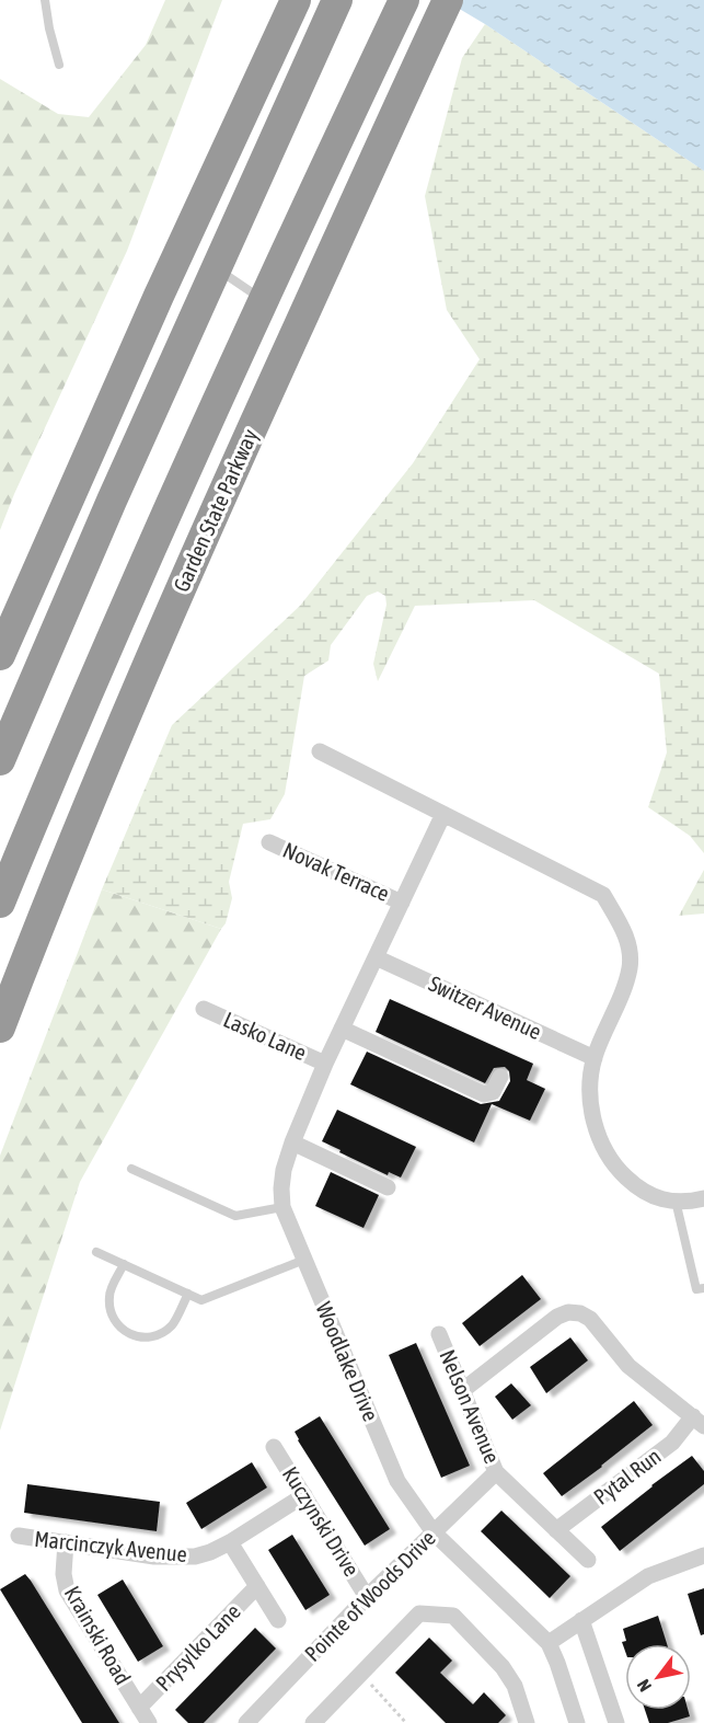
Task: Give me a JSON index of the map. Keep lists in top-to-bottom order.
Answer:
{
  "streets": {
    "highway": ["Garden State Parkway"],
    "street": [
      "Novak Terrace",
      "Switzer Avenue",
      "Lasko Lane",
      "Woodlake Drive",
      "Nelson Avenue",
      "Pytal Run",
      "Kuczynski Drive",
      "Marcinczyk Avenue",
      "Pointe of Woods Drive",
      "Krainski Road",
      "Prysylko Lane"
    ]
  },
  "crossings": [
    ["Novak Terrace", "Woodlake Drive"],
    ["Switzer Avenue", "Woodlake Drive"],
    ["Lasko Lane", "Woodlake Drive"],
    ["Woodlake Drive", "Pointe of Woods Drive"],
    ["Nelson Avenue", "Pytal Run"],
    ["Nelson Avenue", "Pointe of Woods Drive"],
    ["Kuczynski Drive", "Marcinczyk Avenue"],
    ["Kuczynski Drive", "Pointe of Woods Drive"],
    ["Marcinczyk Avenue", "Krainski Road"],
    ["Krainski Road", "Prysylko Lane"]
  ],
  "north": "bottom left"
}
